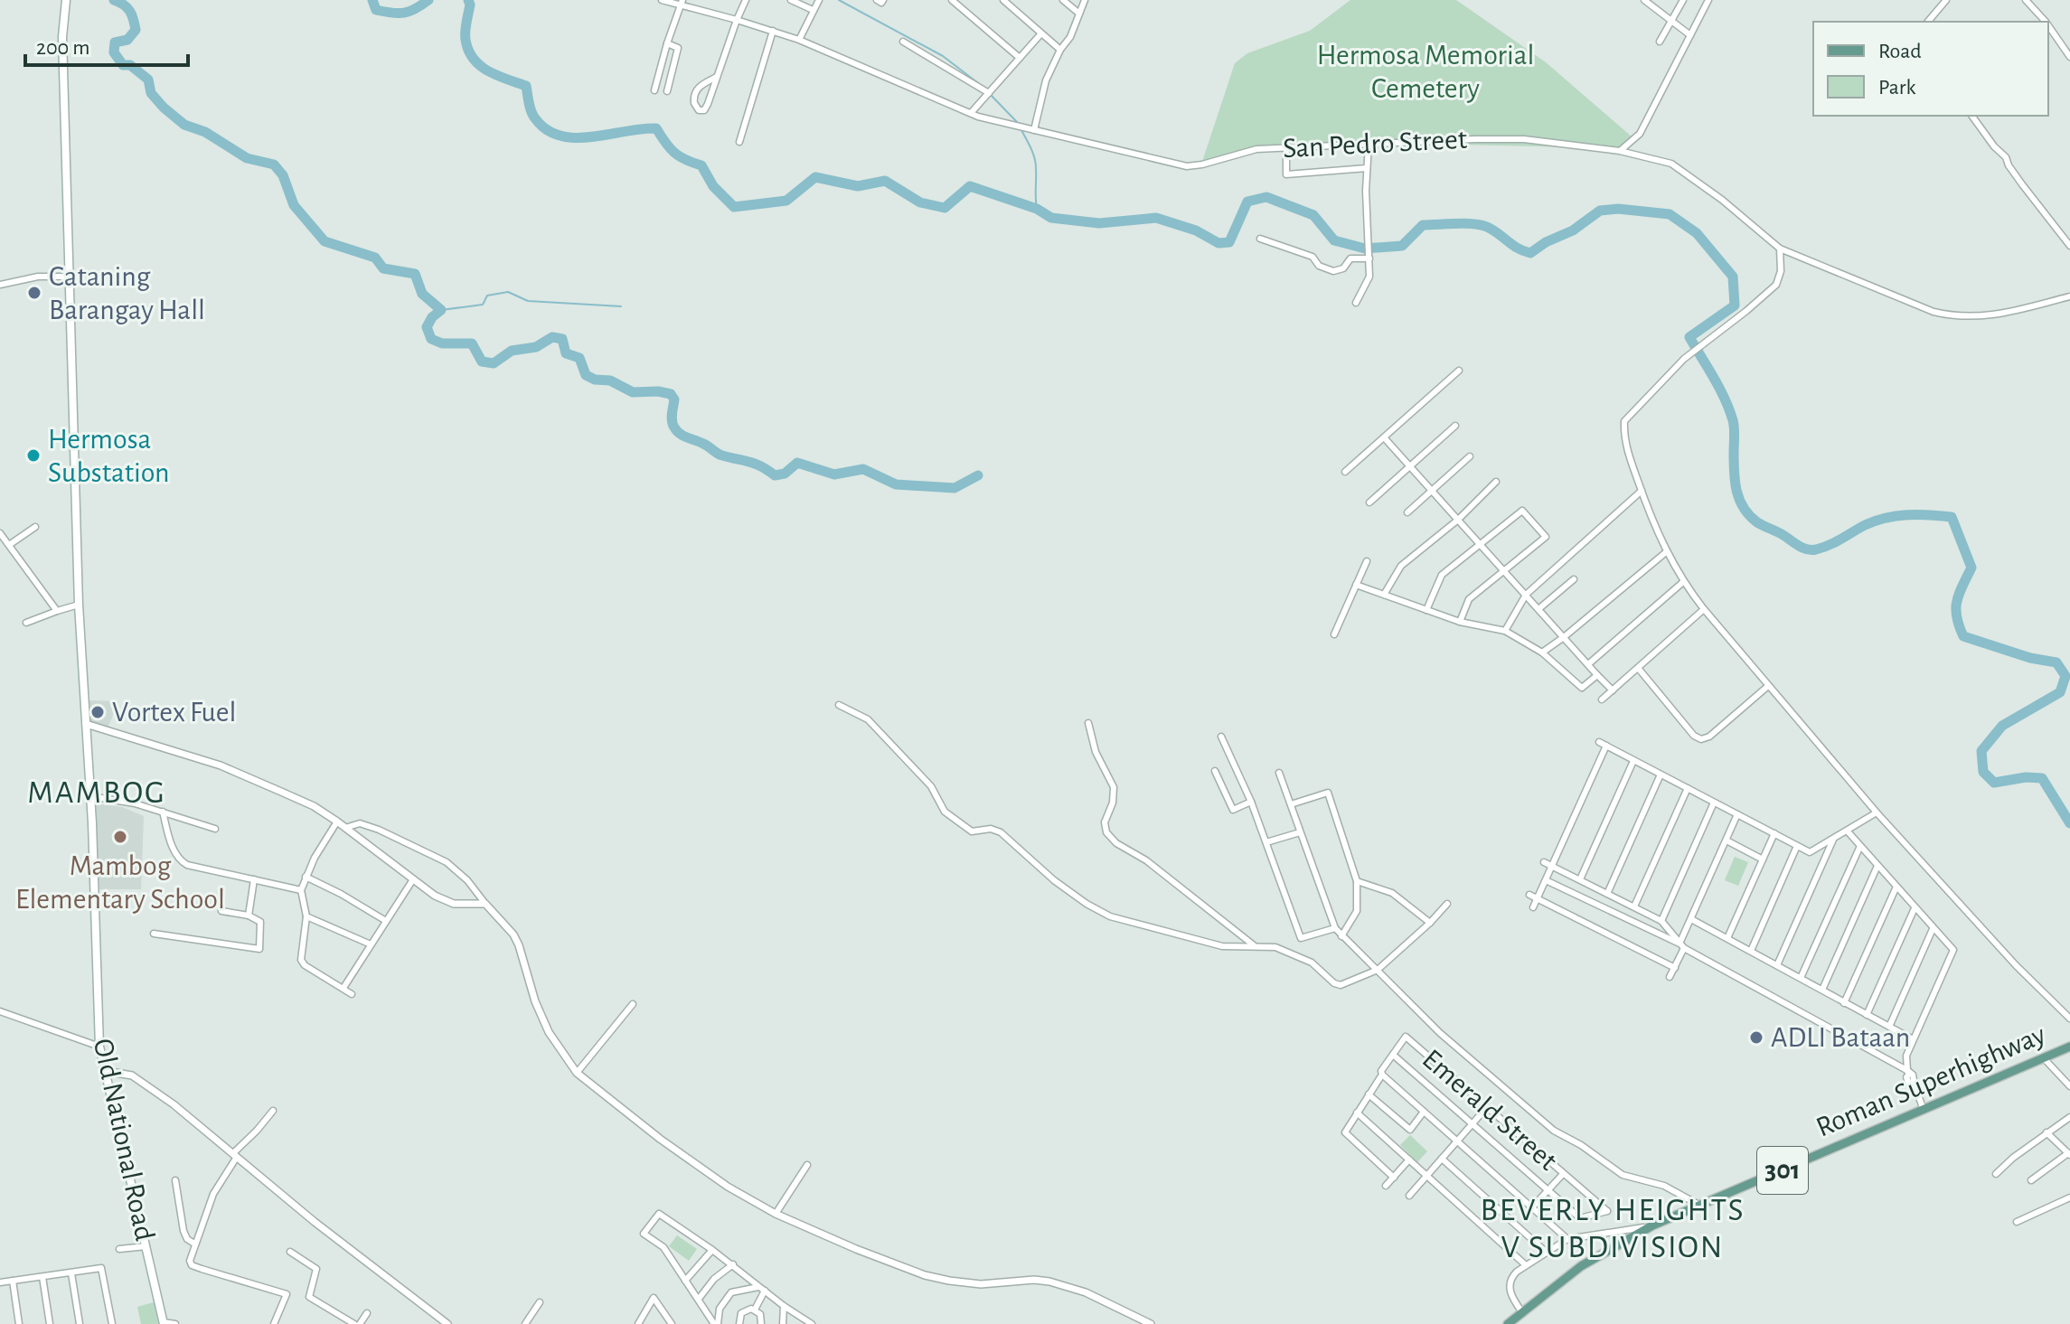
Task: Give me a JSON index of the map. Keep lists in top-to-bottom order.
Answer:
{
  "streets": {
    "main road": ["Roman Superhighway", "Old National Road", "301"],
    "street": ["San Pedro Street", "Emerald Street"]
  },
  "districts": ["MAMBOG", "BEVERLY HEIGHTS V SUBDIVISION"],
  "parks": ["Hermosa Memorial Cemetery"],
  "places": [
    "Cataning Barangay Hall",
    "Hermosa Substation",
    "Vortex Fuel",
    "Mambog Elementary School",
    "ADLI Bataan"
  ],
  "legend": ["Road", "Park"],
  "scale_bar": "200 m"
}
